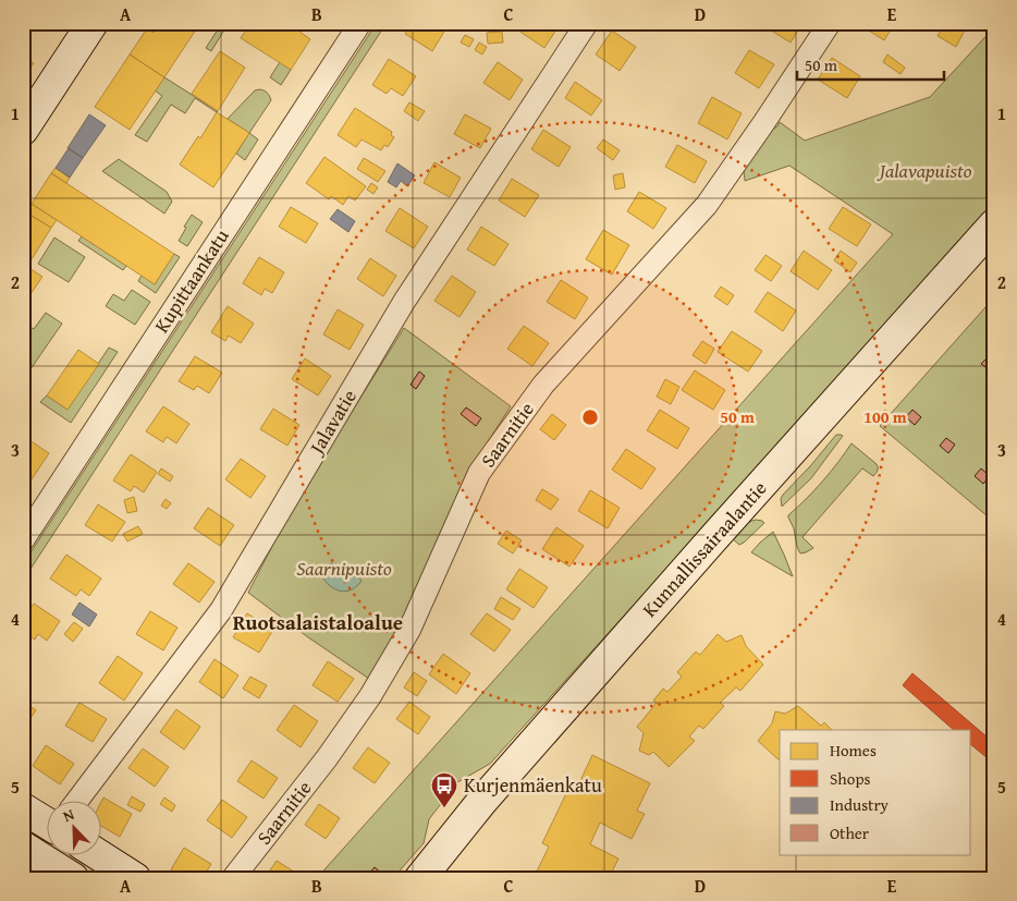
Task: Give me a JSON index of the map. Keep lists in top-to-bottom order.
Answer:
{
  "streets": {
    "street": [
      "Kupittaankatu",
      "Jalavatie",
      "Saarnitie",
      "Kunnallissairaalantie"
    ]
  },
  "districts": ["Ruotsalaistaloalue"],
  "parks": ["Jalavapuisto", "Saarnipuisto"],
  "places": {
    "bus stop": ["Kurjenmäenkatu"]
  },
  "legend": [
    "Homes",
    "Shops",
    "Industry",
    "Other"
  ],
  "scale_bar": "50 m",
  "north": "top left",
  "grid": {
    "columns": [
      "A",
      "B",
      "C",
      "D",
      "E"
    ],
    "rows": [
      "1",
      "2",
      "3",
      "4",
      "5"
    ]
  },
  "rings": ["50 m", "100 m"]
}
